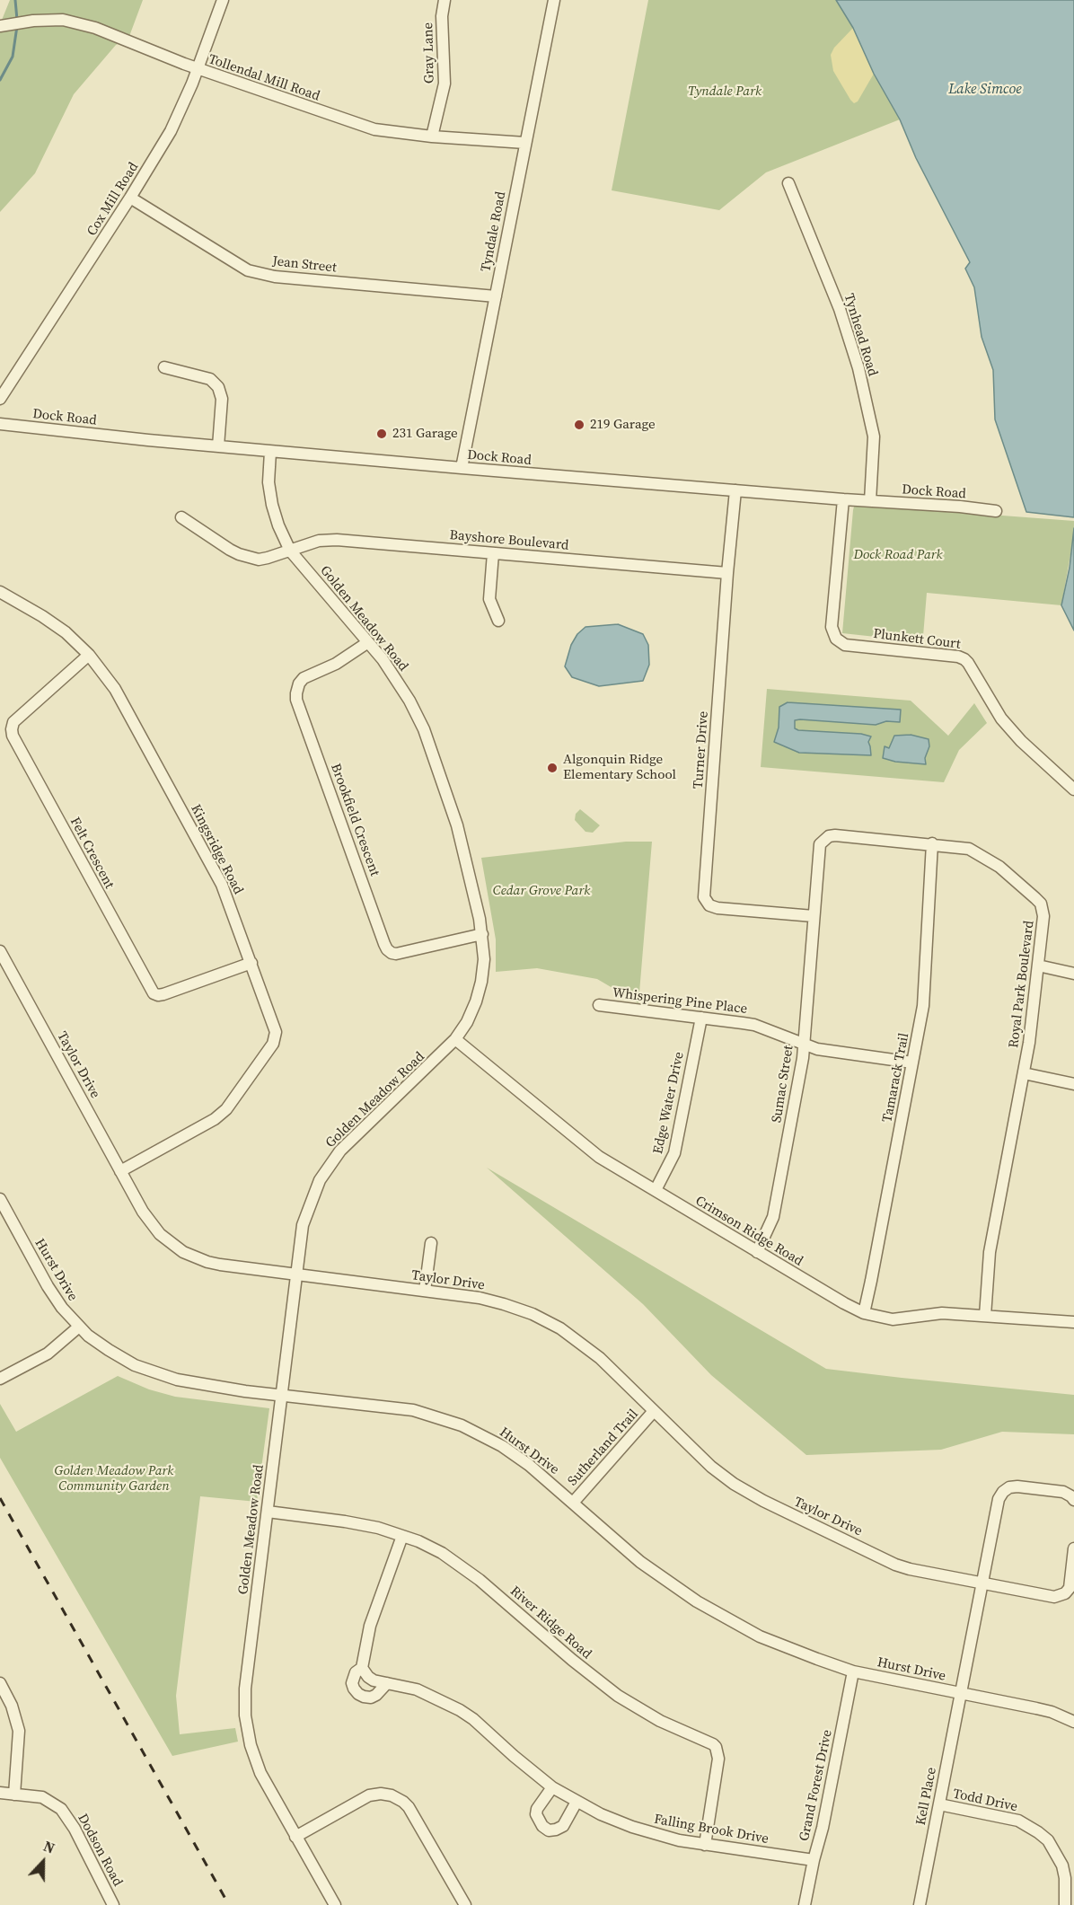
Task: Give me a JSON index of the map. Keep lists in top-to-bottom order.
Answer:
{
  "streets": {
    "street": [
      "Gray Lane",
      "Tollendal Mill Road",
      "Cox Mill Road",
      "Tyndale Road",
      "Jean Street",
      "Tynhead Road",
      "Dock Road",
      "Bayshore Boulevard",
      "Golden Meadow Road",
      "Plunkett Court",
      "Turner Drive",
      "Brookfield Crescent",
      "Kingsridge Road",
      "Felt Crescent",
      "Royal Park Boulevard",
      "Whispering Pine Place",
      "Taylor Drive",
      "Tamarack Trail",
      "Sumac Street",
      "Edge Water Drive",
      "Crimson Ridge Road",
      "Hurst Drive",
      "Sutherland Trail",
      "River Ridge Road",
      "Grand Forest Drive",
      "Kell Place",
      "Todd Drive",
      "Falling Brook Drive",
      "Dodson Road"
    ]
  },
  "crossings": [
    ["Gray Lane", "Tollendal Mill Road"],
    ["Tollendal Mill Road", "Cox Mill Road"],
    ["Tollendal Mill Road", "Tyndale Road"],
    ["Cox Mill Road", "Jean Street"],
    ["Tyndale Road", "Jean Street"],
    ["Tyndale Road", "Dock Road"],
    ["Tynhead Road", "Dock Road"],
    ["Dock Road", "Golden Meadow Road"],
    ["Dock Road", "Plunkett Court"],
    ["Dock Road", "Turner Drive"],
    ["Bayshore Boulevard", "Golden Meadow Road"],
    ["Bayshore Boulevard", "Turner Drive"],
    ["Golden Meadow Road", "Brookfield Crescent"],
    ["Golden Meadow Road", "Taylor Drive"],
    ["Golden Meadow Road", "Crimson Ridge Road"],
    ["Golden Meadow Road", "Hurst Drive"],
    ["Golden Meadow Road", "River Ridge Road"],
    ["Turner Drive", "Royal Park Boulevard"],
    ["Turner Drive", "Sumac Street"],
    ["Kingsridge Road", "Felt Crescent"],
    ["Kingsridge Road", "Taylor Drive"],
    ["Royal Park Boulevard", "Tamarack Trail"],
    ["Royal Park Boulevard", "Sumac Street"],
    ["Royal Park Boulevard", "Crimson Ridge Road"],
    ["Whispering Pine Place", "Tamarack Trail"],
    ["Whispering Pine Place", "Sumac Street"],
    ["Whispering Pine Place", "Edge Water Drive"],
    ["Taylor Drive", "Sutherland Trail"],
    ["Taylor Drive", "Kell Place"],
    ["Tamarack Trail", "Crimson Ridge Road"],
    ["Sumac Street", "Crimson Ridge Road"],
    ["Edge Water Drive", "Crimson Ridge Road"],
    ["Hurst Drive", "Sutherland Trail"],
    ["Hurst Drive", "Grand Forest Drive"],
    ["Hurst Drive", "Kell Place"],
    ["River Ridge Road", "Falling Brook Drive"],
    ["Grand Forest Drive", "Falling Brook Drive"],
    ["Kell Place", "Todd Drive"]
  ],
  "water": ["Lake Simcoe"],
  "parks": [
    "Tyndale Park",
    "Dock Road Park",
    "Cedar Grove Park",
    "Golden Meadow Park Community Garden"
  ],
  "places": ["219 Garage", "231 Garage", "Algonquin Ridge Elementary School"],
  "north": "top"
}
